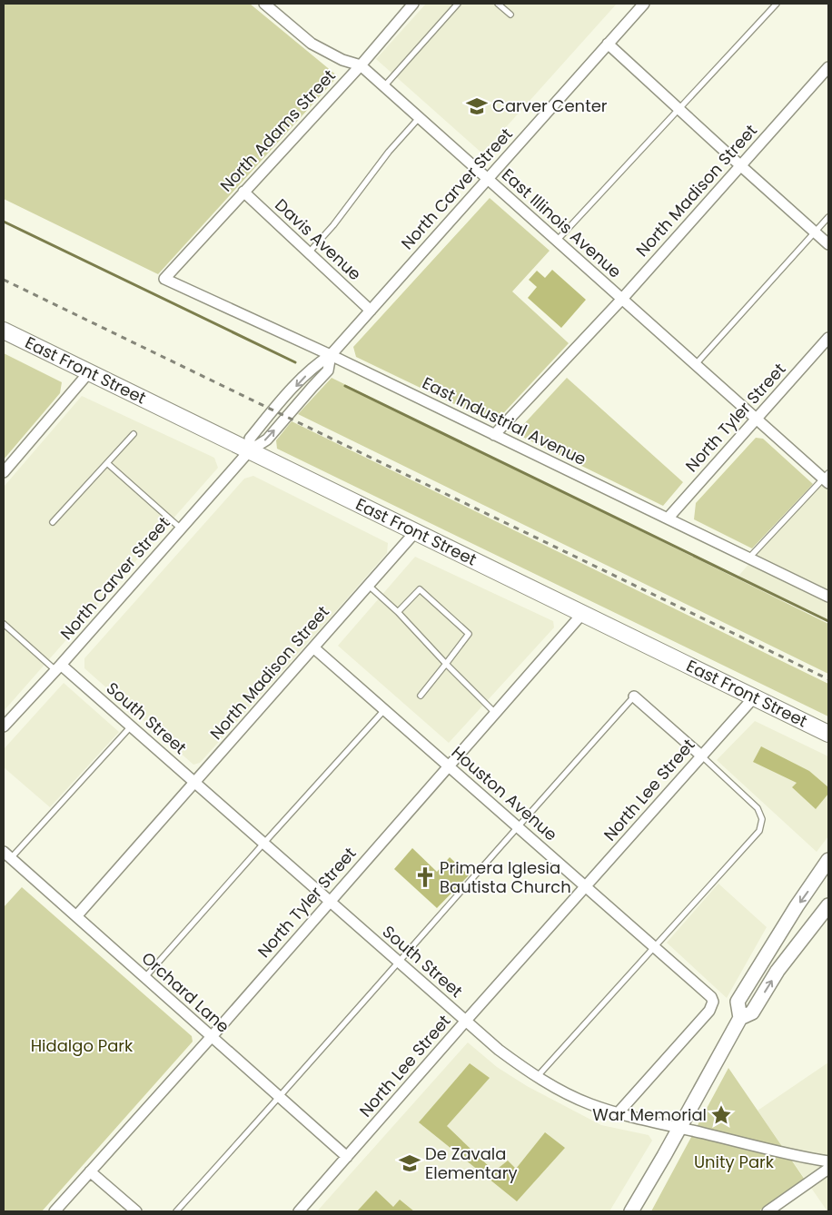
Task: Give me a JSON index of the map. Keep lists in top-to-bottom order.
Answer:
{
  "streets": {
    "main road": ["East Front Street"],
    "street": [
      "North Adams Street",
      "North Carver Street",
      "North Madison Street",
      "East Illinois Avenue",
      "Davis Avenue",
      "North Tyler Street",
      "East Industrial Avenue",
      "South Street",
      "North Lee Street",
      "Houston Avenue",
      "Orchard Lane"
    ]
  },
  "crossings": [
    ["North Adams Street", "East Illinois Avenue"],
    ["North Adams Street", "Davis Avenue"],
    ["North Adams Street", "East Industrial Avenue"],
    ["North Carver Street", "East Illinois Avenue"],
    ["North Carver Street", "Davis Avenue"],
    ["North Carver Street", "East Front Street"],
    ["North Carver Street", "East Industrial Avenue"],
    ["North Carver Street", "South Street"],
    ["North Madison Street", "East Illinois Avenue"],
    ["North Madison Street", "East Front Street"],
    ["North Madison Street", "East Industrial Avenue"],
    ["North Madison Street", "South Street"],
    ["North Madison Street", "Houston Avenue"],
    ["North Madison Street", "Orchard Lane"],
    ["East Illinois Avenue", "North Tyler Street"],
    ["East Front Street", "North Tyler Street"],
    ["East Front Street", "North Lee Street"],
    ["North Tyler Street", "East Industrial Avenue"],
    ["North Tyler Street", "South Street"],
    ["North Tyler Street", "Houston Avenue"],
    ["North Tyler Street", "Orchard Lane"],
    ["South Street", "North Lee Street"],
    ["South Street", "Houston Avenue"],
    ["North Lee Street", "Houston Avenue"],
    ["North Lee Street", "Orchard Lane"]
  ],
  "parks": ["Hidalgo Park", "Unity Park"],
  "places": {
    "school or university": ["Carver Center", "De Zavala Elementary"],
    "church": ["Primera Iglesia Bautista Church"],
    "place": ["War Memorial"]
  }
}
